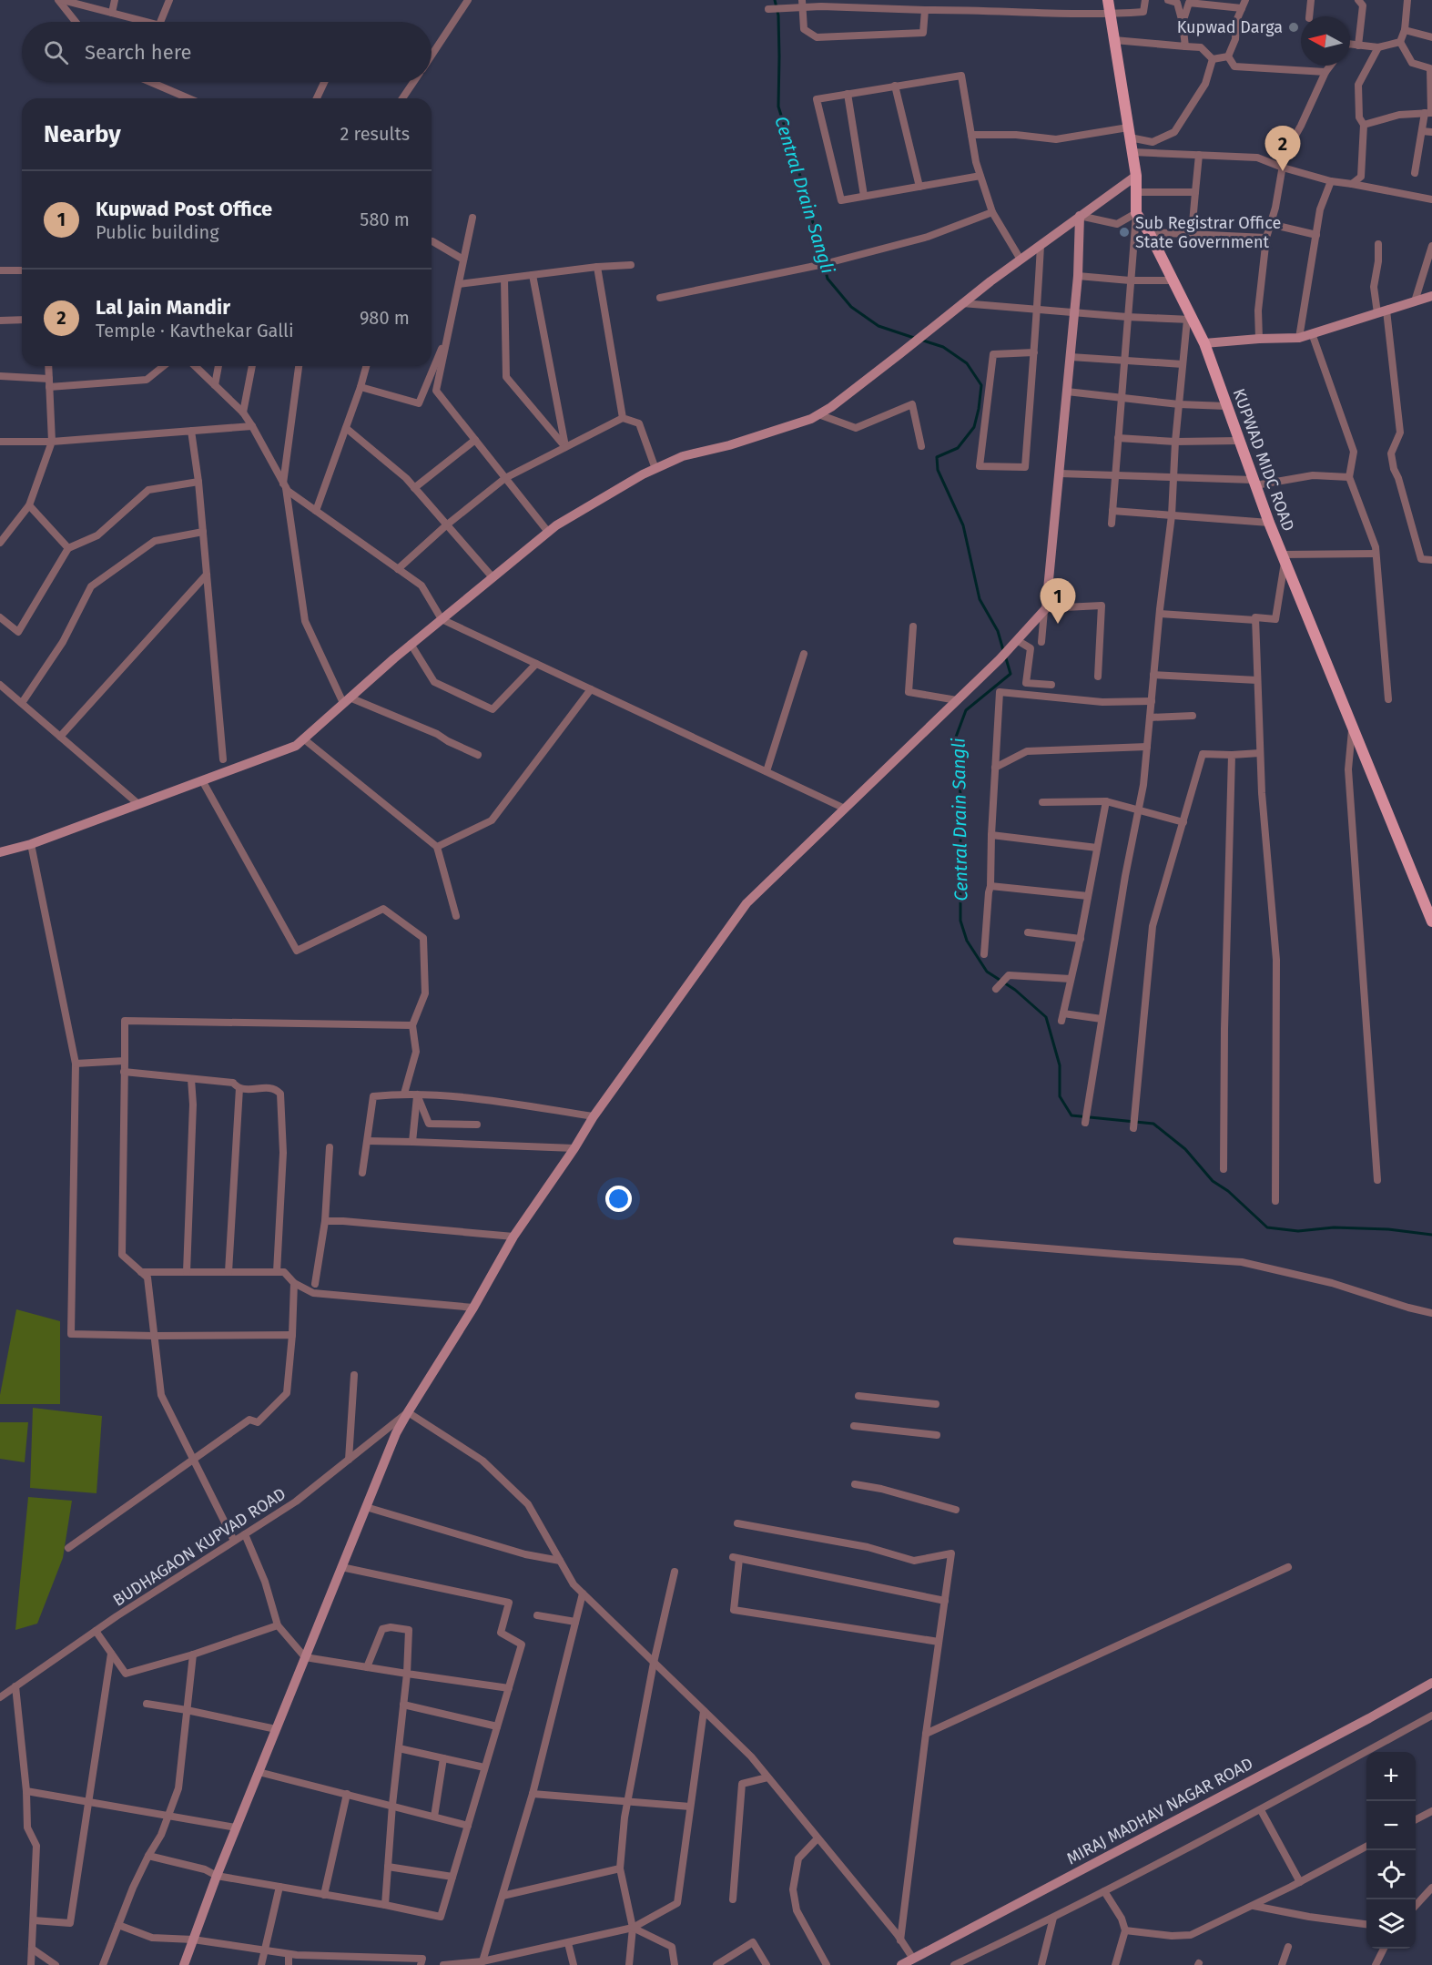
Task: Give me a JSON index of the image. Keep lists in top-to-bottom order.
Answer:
{
  "streets": {
    "main road": ["KUPWAD MIDC ROAD"],
    "street": ["BUDHAGAON KUPVAD ROAD", "MIRAJ MADHAV NAGAR ROAD"]
  },
  "water": ["Central Drain Sangli"],
  "places": ["Kupwad Darga", "Sub Registrar Office State Government"],
  "north": "left",
  "page": {
    "search": "Search here",
    "heading": ["Nearby", "2 results"],
    "pins": ["2", "1"],
    "list": [
      {
        "mark": "1",
        "name": "Kupwad Post Office",
        "note": "Public building",
        "value": "580 m"
      },
      {
        "mark": "2",
        "name": "Lal Jain Mandir",
        "note": "Temple · Kavthekar Galli",
        "value": "980 m"
      }
    ],
    "map_buttons": ["+", "−"]
  }
}
